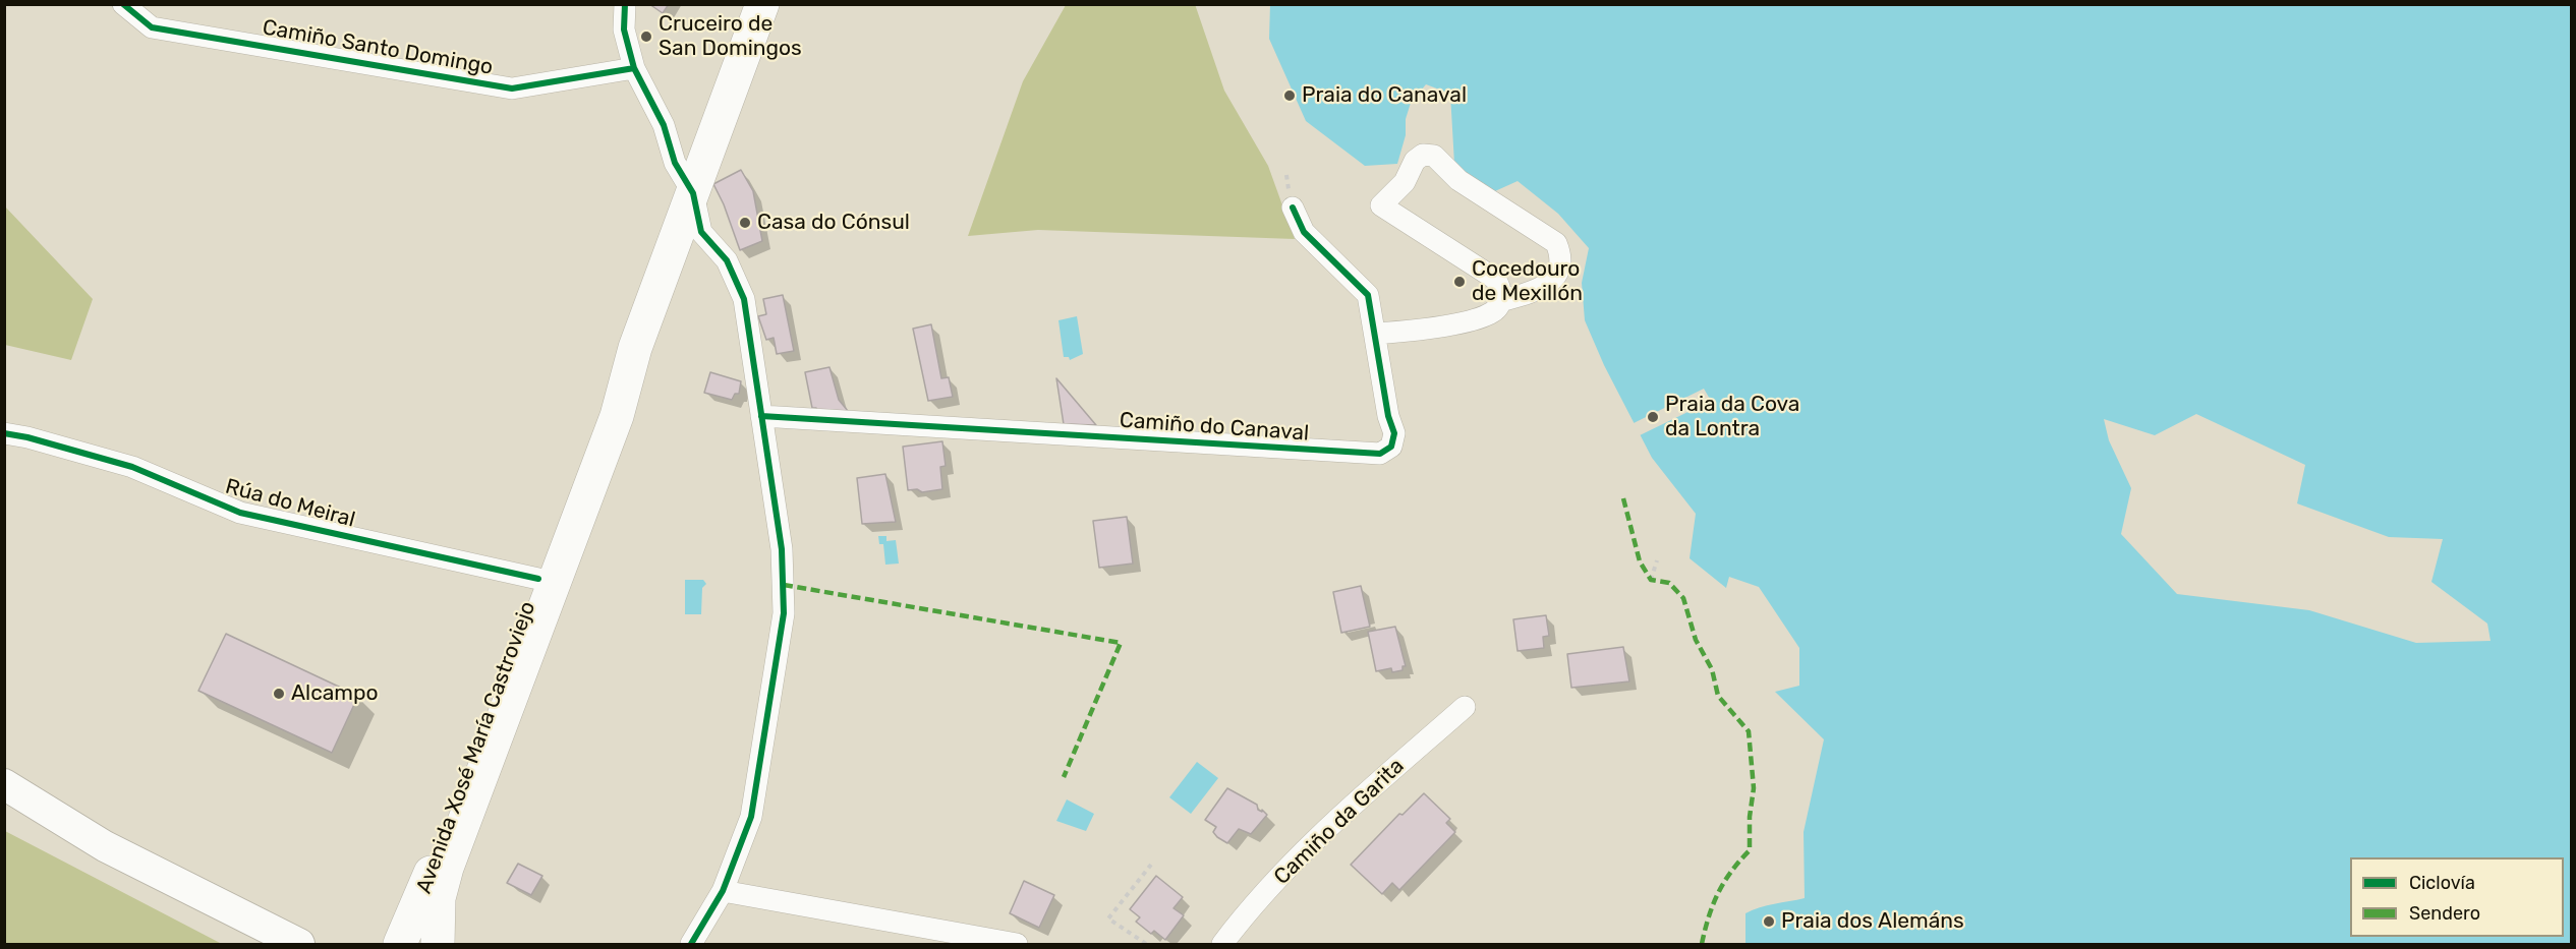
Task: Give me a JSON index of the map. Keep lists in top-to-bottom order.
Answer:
{
  "streets": {
    "main road": ["Avenida Xosé María Castroviejo"],
    "street": [
      "Camiño Santo Domingo",
      "Camiño do Canaval",
      "Rúa do Meiral",
      "Camiño da Garita"
    ]
  },
  "crossings": [
    ["Rúa do Meiral", "Avenida Xosé María Castroviejo"]
  ],
  "places": [
    "Cruceiro de San Domingos",
    "Praia do Canaval",
    "Casa do Cónsul",
    "Cocedouro de Mexillón",
    "Praia da Cova da Lontra",
    "Alcampo",
    "Praia dos Alemáns"
  ],
  "legend": ["Ciclovía", "Sendero"]
}
